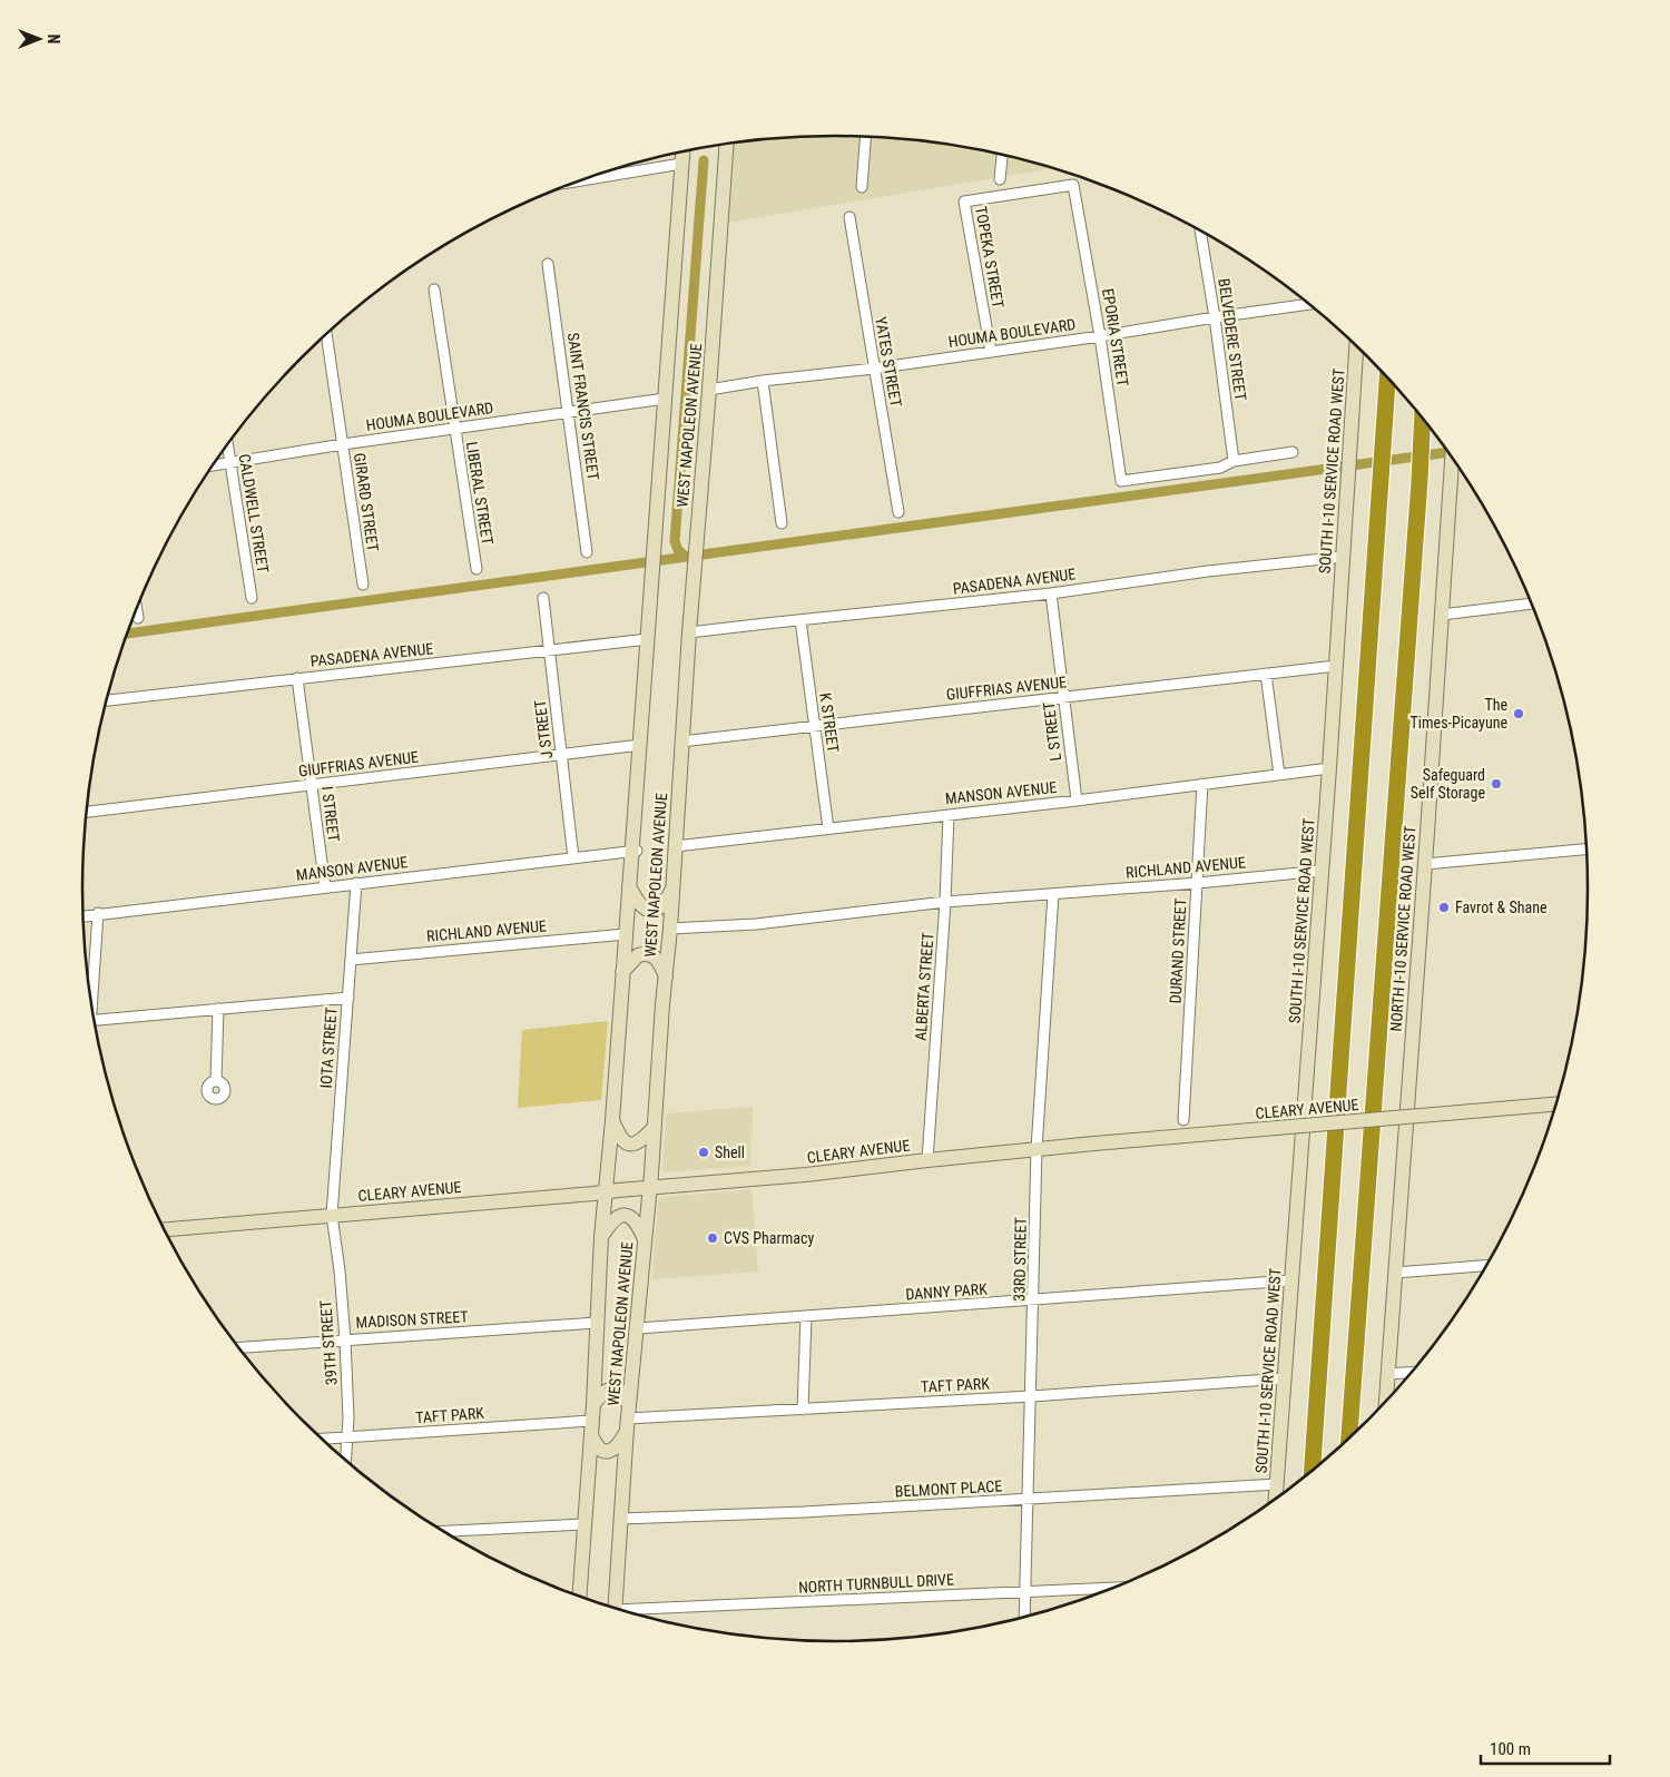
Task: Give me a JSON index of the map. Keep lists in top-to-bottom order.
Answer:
{
  "streets": {
    "street": [
      "TOPEKA STREET",
      "HOUMA BOULEVARD",
      "EPORIA STREET",
      "BELVEDERE STREET",
      "YATES STREET",
      "SAINT FRANCIS STREET",
      "WEST NAPOLEON AVENUE",
      "SOUTH I-10 SERVICE ROAD WEST",
      "LIBERAL STREET",
      "GIRARD STREET",
      "CALDWELL STREET",
      "PASADENA AVENUE",
      "GIUFFRIAS AVENUE",
      "K STREET",
      "J STREET",
      "L STREET",
      "MANSON AVENUE",
      "I STREET",
      "RICHLAND AVENUE",
      "NORTH I-10 SERVICE ROAD WEST",
      "DURAND STREET",
      "ALBERTA STREET",
      "IOTA STREET",
      "CLEARY AVENUE",
      "33RD STREET",
      "DANNY PARK",
      "MADISON STREET",
      "39TH STREET",
      "TAFT PARK",
      "BELMONT PLACE",
      "NORTH TURNBULL DRIVE"
    ]
  },
  "crossings": [
    ["TOPEKA STREET", "HOUMA BOULEVARD"],
    ["TOPEKA STREET", "EPORIA STREET"],
    ["HOUMA BOULEVARD", "EPORIA STREET"],
    ["HOUMA BOULEVARD", "BELVEDERE STREET"],
    ["HOUMA BOULEVARD", "YATES STREET"],
    ["HOUMA BOULEVARD", "SAINT FRANCIS STREET"],
    ["HOUMA BOULEVARD", "WEST NAPOLEON AVENUE"],
    ["HOUMA BOULEVARD", "LIBERAL STREET"],
    ["HOUMA BOULEVARD", "GIRARD STREET"],
    ["HOUMA BOULEVARD", "CALDWELL STREET"],
    ["EPORIA STREET", "BELVEDERE STREET"],
    ["WEST NAPOLEON AVENUE", "PASADENA AVENUE"],
    ["WEST NAPOLEON AVENUE", "GIUFFRIAS AVENUE"],
    ["WEST NAPOLEON AVENUE", "MANSON AVENUE"],
    ["WEST NAPOLEON AVENUE", "RICHLAND AVENUE"],
    ["WEST NAPOLEON AVENUE", "CLEARY AVENUE"],
    ["WEST NAPOLEON AVENUE", "DANNY PARK"],
    ["WEST NAPOLEON AVENUE", "MADISON STREET"],
    ["WEST NAPOLEON AVENUE", "TAFT PARK"],
    ["WEST NAPOLEON AVENUE", "BELMONT PLACE"],
    ["SOUTH I-10 SERVICE ROAD WEST", "PASADENA AVENUE"],
    ["SOUTH I-10 SERVICE ROAD WEST", "GIUFFRIAS AVENUE"],
    ["SOUTH I-10 SERVICE ROAD WEST", "MANSON AVENUE"],
    ["SOUTH I-10 SERVICE ROAD WEST", "RICHLAND AVENUE"],
    ["SOUTH I-10 SERVICE ROAD WEST", "DANNY PARK"],
    ["SOUTH I-10 SERVICE ROAD WEST", "TAFT PARK"],
    ["SOUTH I-10 SERVICE ROAD WEST", "BELMONT PLACE"],
    ["PASADENA AVENUE", "K STREET"],
    ["PASADENA AVENUE", "J STREET"],
    ["PASADENA AVENUE", "L STREET"],
    ["PASADENA AVENUE", "I STREET"],
    ["GIUFFRIAS AVENUE", "K STREET"],
    ["GIUFFRIAS AVENUE", "J STREET"],
    ["GIUFFRIAS AVENUE", "L STREET"],
    ["GIUFFRIAS AVENUE", "I STREET"],
    ["K STREET", "MANSON AVENUE"],
    ["J STREET", "MANSON AVENUE"],
    ["L STREET", "MANSON AVENUE"],
    ["MANSON AVENUE", "I STREET"],
    ["MANSON AVENUE", "DURAND STREET"],
    ["MANSON AVENUE", "ALBERTA STREET"],
    ["MANSON AVENUE", "IOTA STREET"],
    ["RICHLAND AVENUE", "DURAND STREET"],
    ["RICHLAND AVENUE", "ALBERTA STREET"],
    ["RICHLAND AVENUE", "IOTA STREET"],
    ["RICHLAND AVENUE", "33RD STREET"],
    ["ALBERTA STREET", "CLEARY AVENUE"],
    ["IOTA STREET", "CLEARY AVENUE"],
    ["IOTA STREET", "39TH STREET"],
    ["CLEARY AVENUE", "33RD STREET"],
    ["CLEARY AVENUE", "39TH STREET"],
    ["33RD STREET", "DANNY PARK"],
    ["33RD STREET", "TAFT PARK"],
    ["33RD STREET", "BELMONT PLACE"],
    ["33RD STREET", "NORTH TURNBULL DRIVE"],
    ["MADISON STREET", "39TH STREET"],
    ["39TH STREET", "TAFT PARK"]
  ],
  "places": [
    "The Times-Picayune",
    "Safeguard Self Storage",
    "Favrot & Shane",
    "Shell",
    "CVS Pharmacy"
  ],
  "scale_bar": "100 m",
  "north": "right"
}
